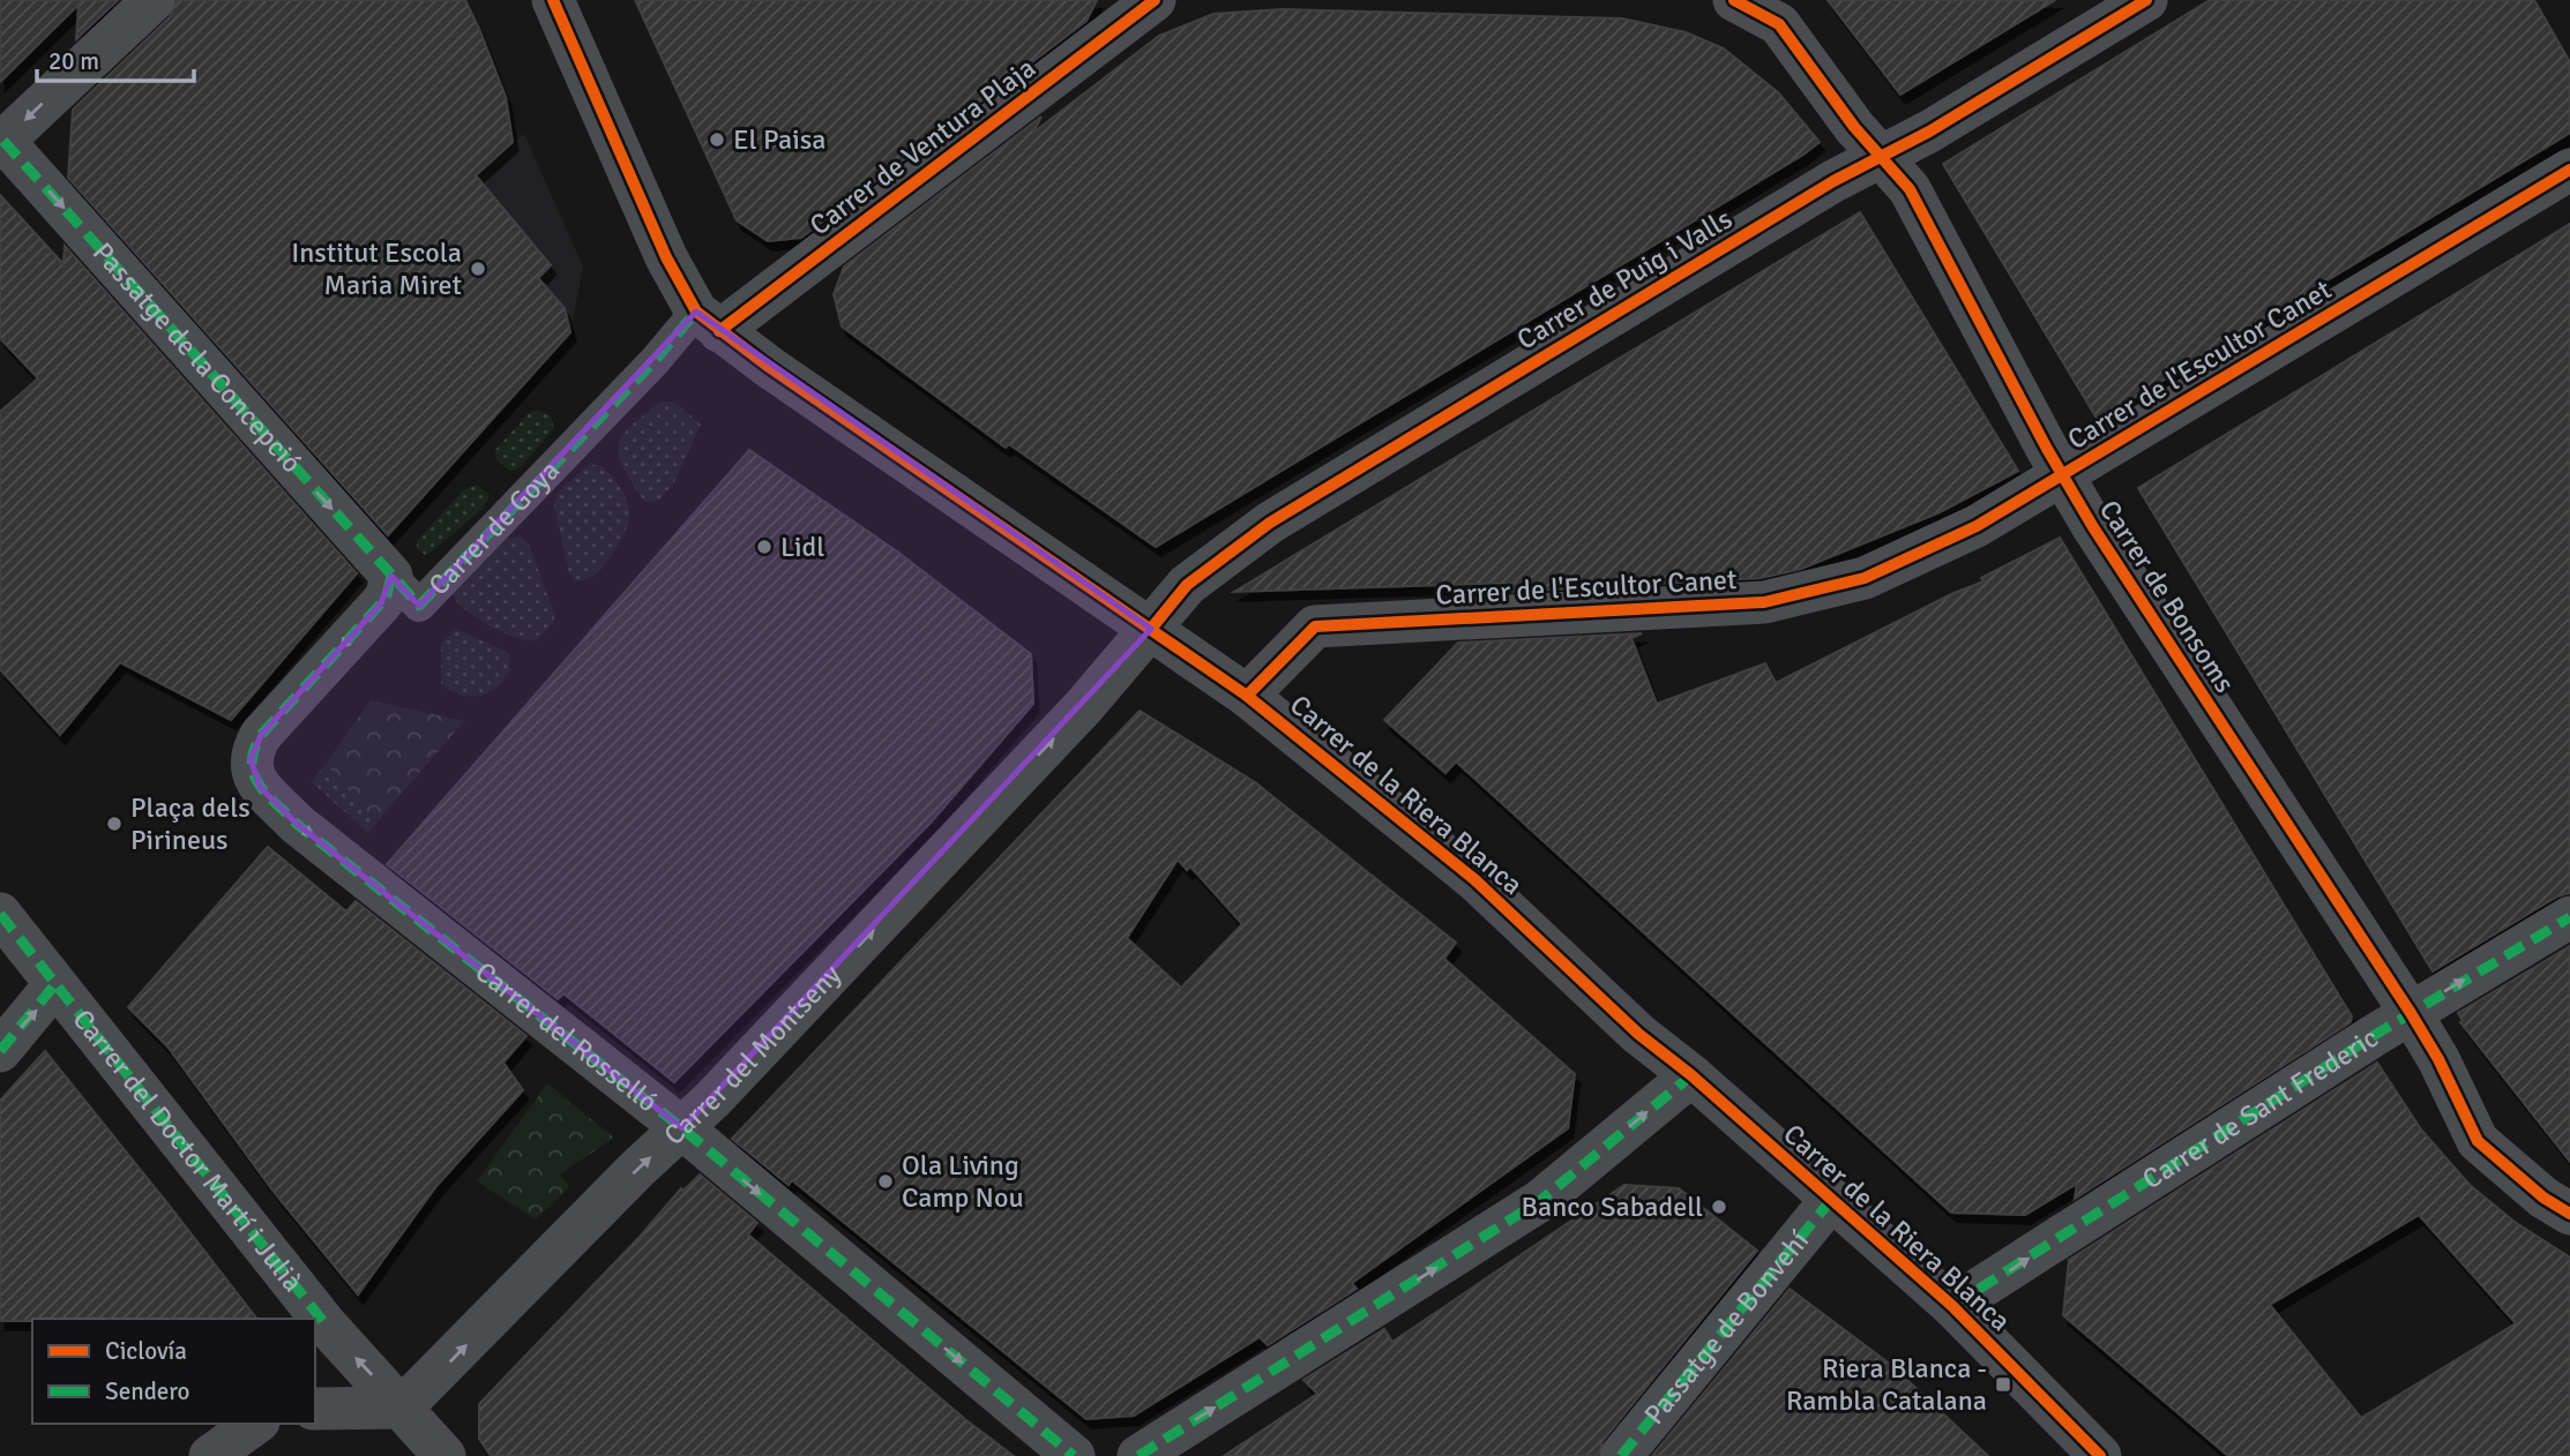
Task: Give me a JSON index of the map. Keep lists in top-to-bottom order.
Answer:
{
  "streets": {
    "street": [
      "Carrer de Ventura Plaja",
      "Carrer de Puig i Valls",
      "Passatge de la Concepció",
      "Carrer de l'Escultor Canet",
      "Carrer de Goya",
      "Carrer de Bonsoms",
      "Carrer de la Riera Blanca",
      "Carrer del Rosselló",
      "Carrer del Montseny",
      "Carrer de Sant Frederic",
      "Carrer del Doctor Martí i Julià",
      "Passatge de Bonvehí"
    ]
  },
  "crossings": [
    ["Carrer de Ventura Plaja", "Carrer de Goya"],
    ["Carrer de Ventura Plaja", "Carrer de la Riera Blanca"],
    ["Carrer de Puig i Valls", "Carrer de Bonsoms"],
    ["Carrer de Puig i Valls", "Carrer de la Riera Blanca"],
    ["Carrer de Puig i Valls", "Carrer del Montseny"],
    ["Passatge de la Concepció", "Carrer de Goya"],
    ["Carrer de l'Escultor Canet", "Carrer de Bonsoms"],
    ["Carrer de l'Escultor Canet", "Carrer de la Riera Blanca"],
    ["Carrer de Goya", "Carrer de la Riera Blanca"],
    ["Carrer de Goya", "Carrer del Rosselló"],
    ["Carrer de Bonsoms", "Carrer de Sant Frederic"],
    ["Carrer de la Riera Blanca", "Carrer del Montseny"],
    ["Carrer de la Riera Blanca", "Carrer de Sant Frederic"],
    ["Carrer de la Riera Blanca", "Passatge de Bonvehí"],
    ["Carrer del Rosselló", "Carrer del Montseny"],
    ["Carrer del Montseny", "Carrer del Doctor Martí i Julià"]
  ],
  "one_way": [
    "Passatge de la Concepció",
    "Carrer del Rosselló",
    "Carrer del Montseny",
    "Carrer de Sant Frederic"
  ],
  "places": {
    "other": [
      "El Paisa",
      "Institut Escola Maria Miret",
      "Lidl",
      "Plaça dels Pirineus",
      "Ola Living Camp Nou",
      "Banco Sabadell"
    ],
    "transit": ["Riera Blanca - Rambla Catalana"]
  },
  "legend": ["Ciclovía", "Sendero"],
  "scale_bar": "20 m"
}
